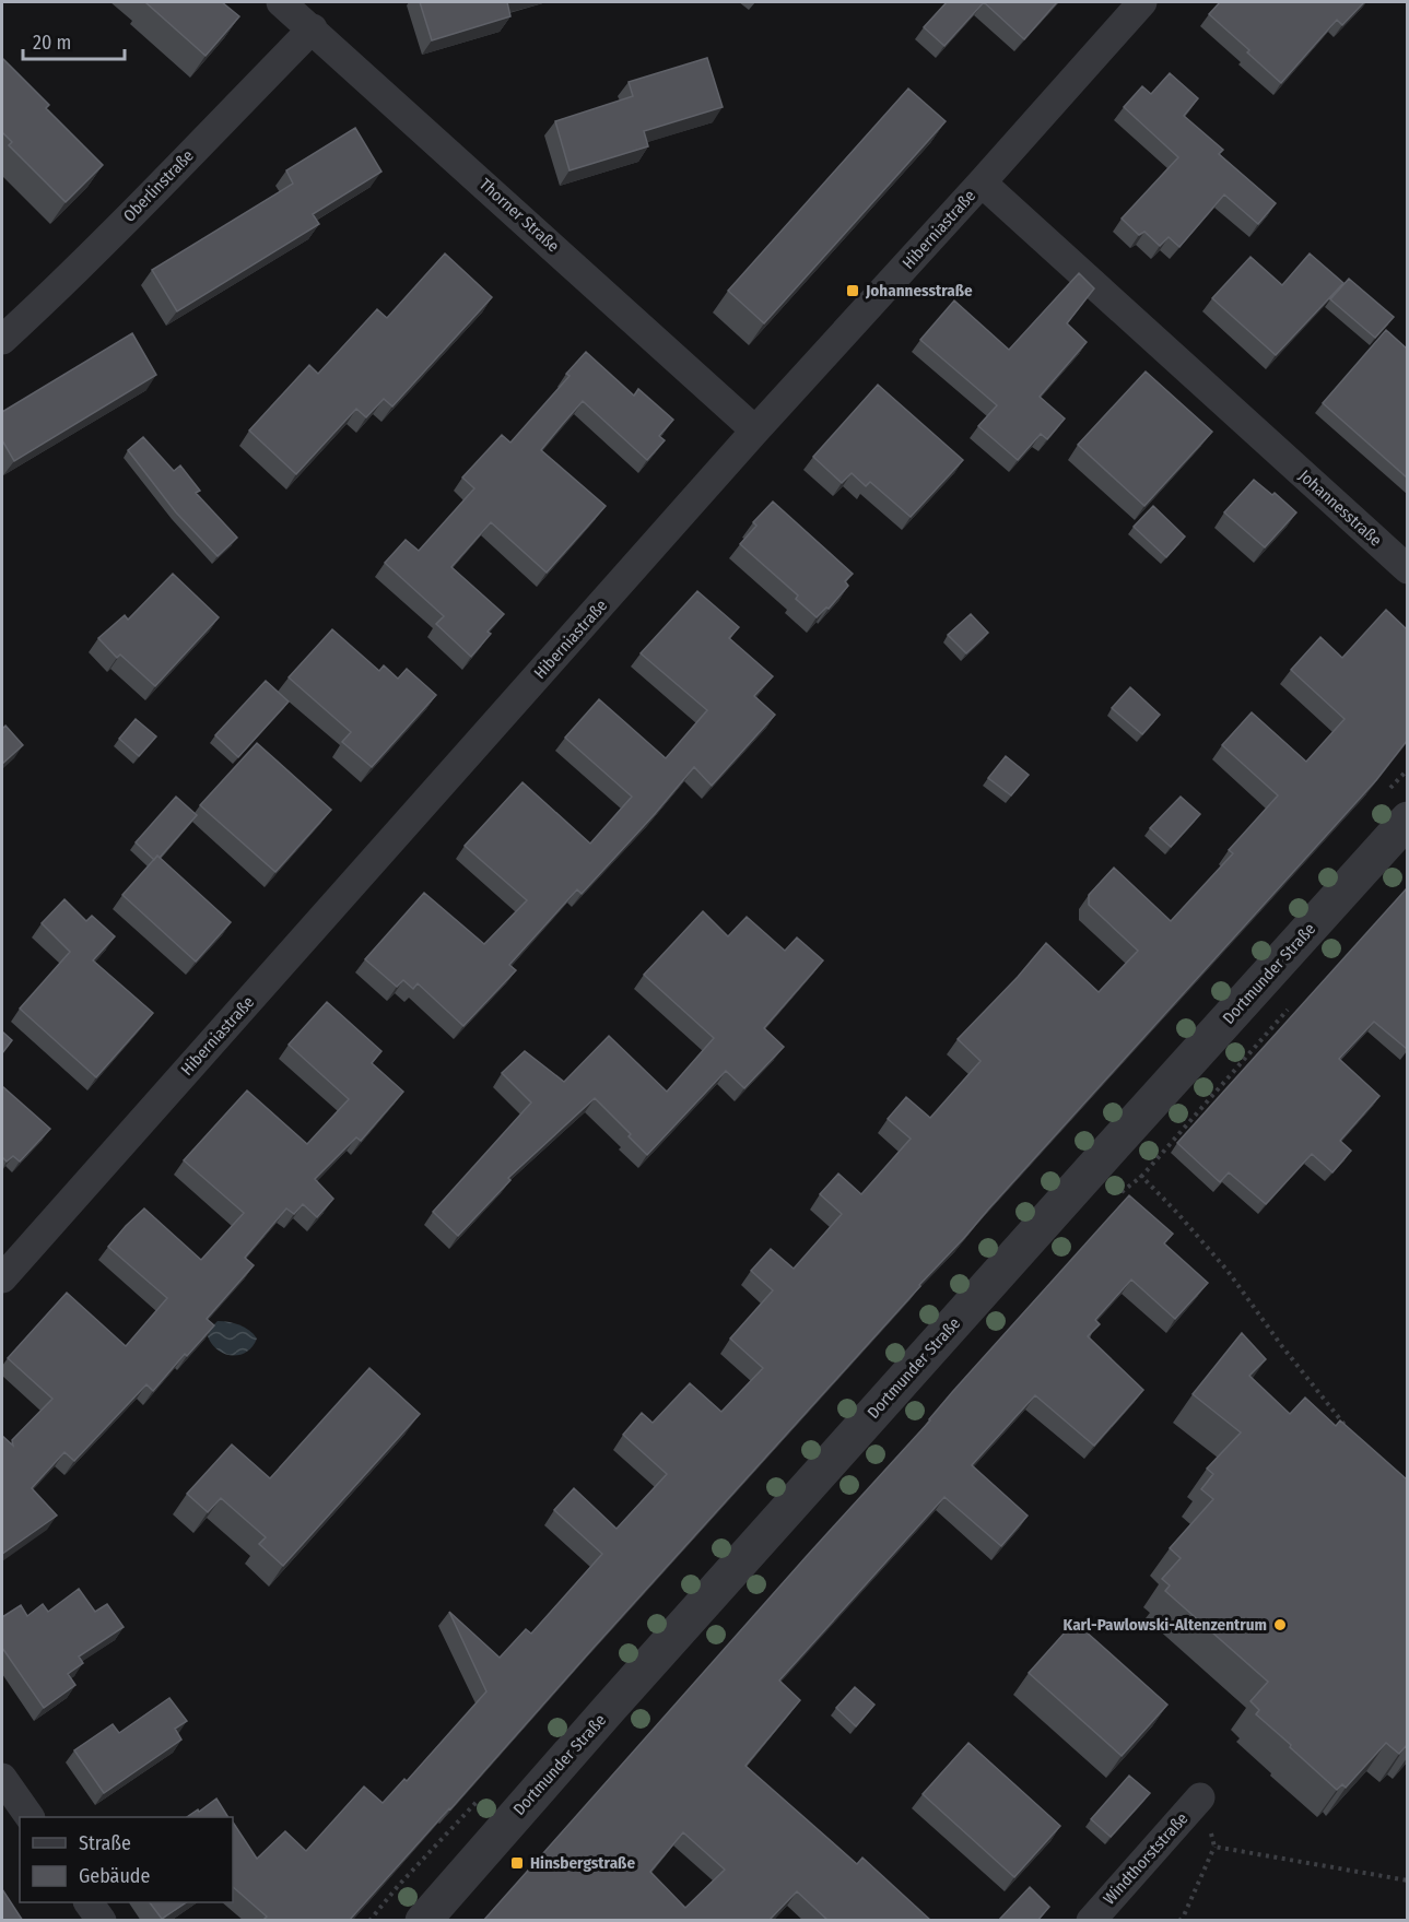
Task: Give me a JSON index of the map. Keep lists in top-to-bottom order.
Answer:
{
  "streets": {
    "street": [
      "Oberlinstraße",
      "Thorner Straße",
      "Hiberniastraße",
      "Johannesstraße",
      "Dortmunder Straße",
      "Windthorststraße"
    ]
  },
  "crossings": [
    ["Oberlinstraße", "Thorner Straße"],
    ["Thorner Straße", "Hiberniastraße"],
    ["Hiberniastraße", "Johannesstraße"]
  ],
  "places": {
    "transit": ["Johannesstraße", "Hinsbergstraße"],
    "other": ["Karl-Pawlowski-Altenzentrum"]
  },
  "legend": ["Straße", "Gebäude"],
  "scale_bar": "20 m"
}
